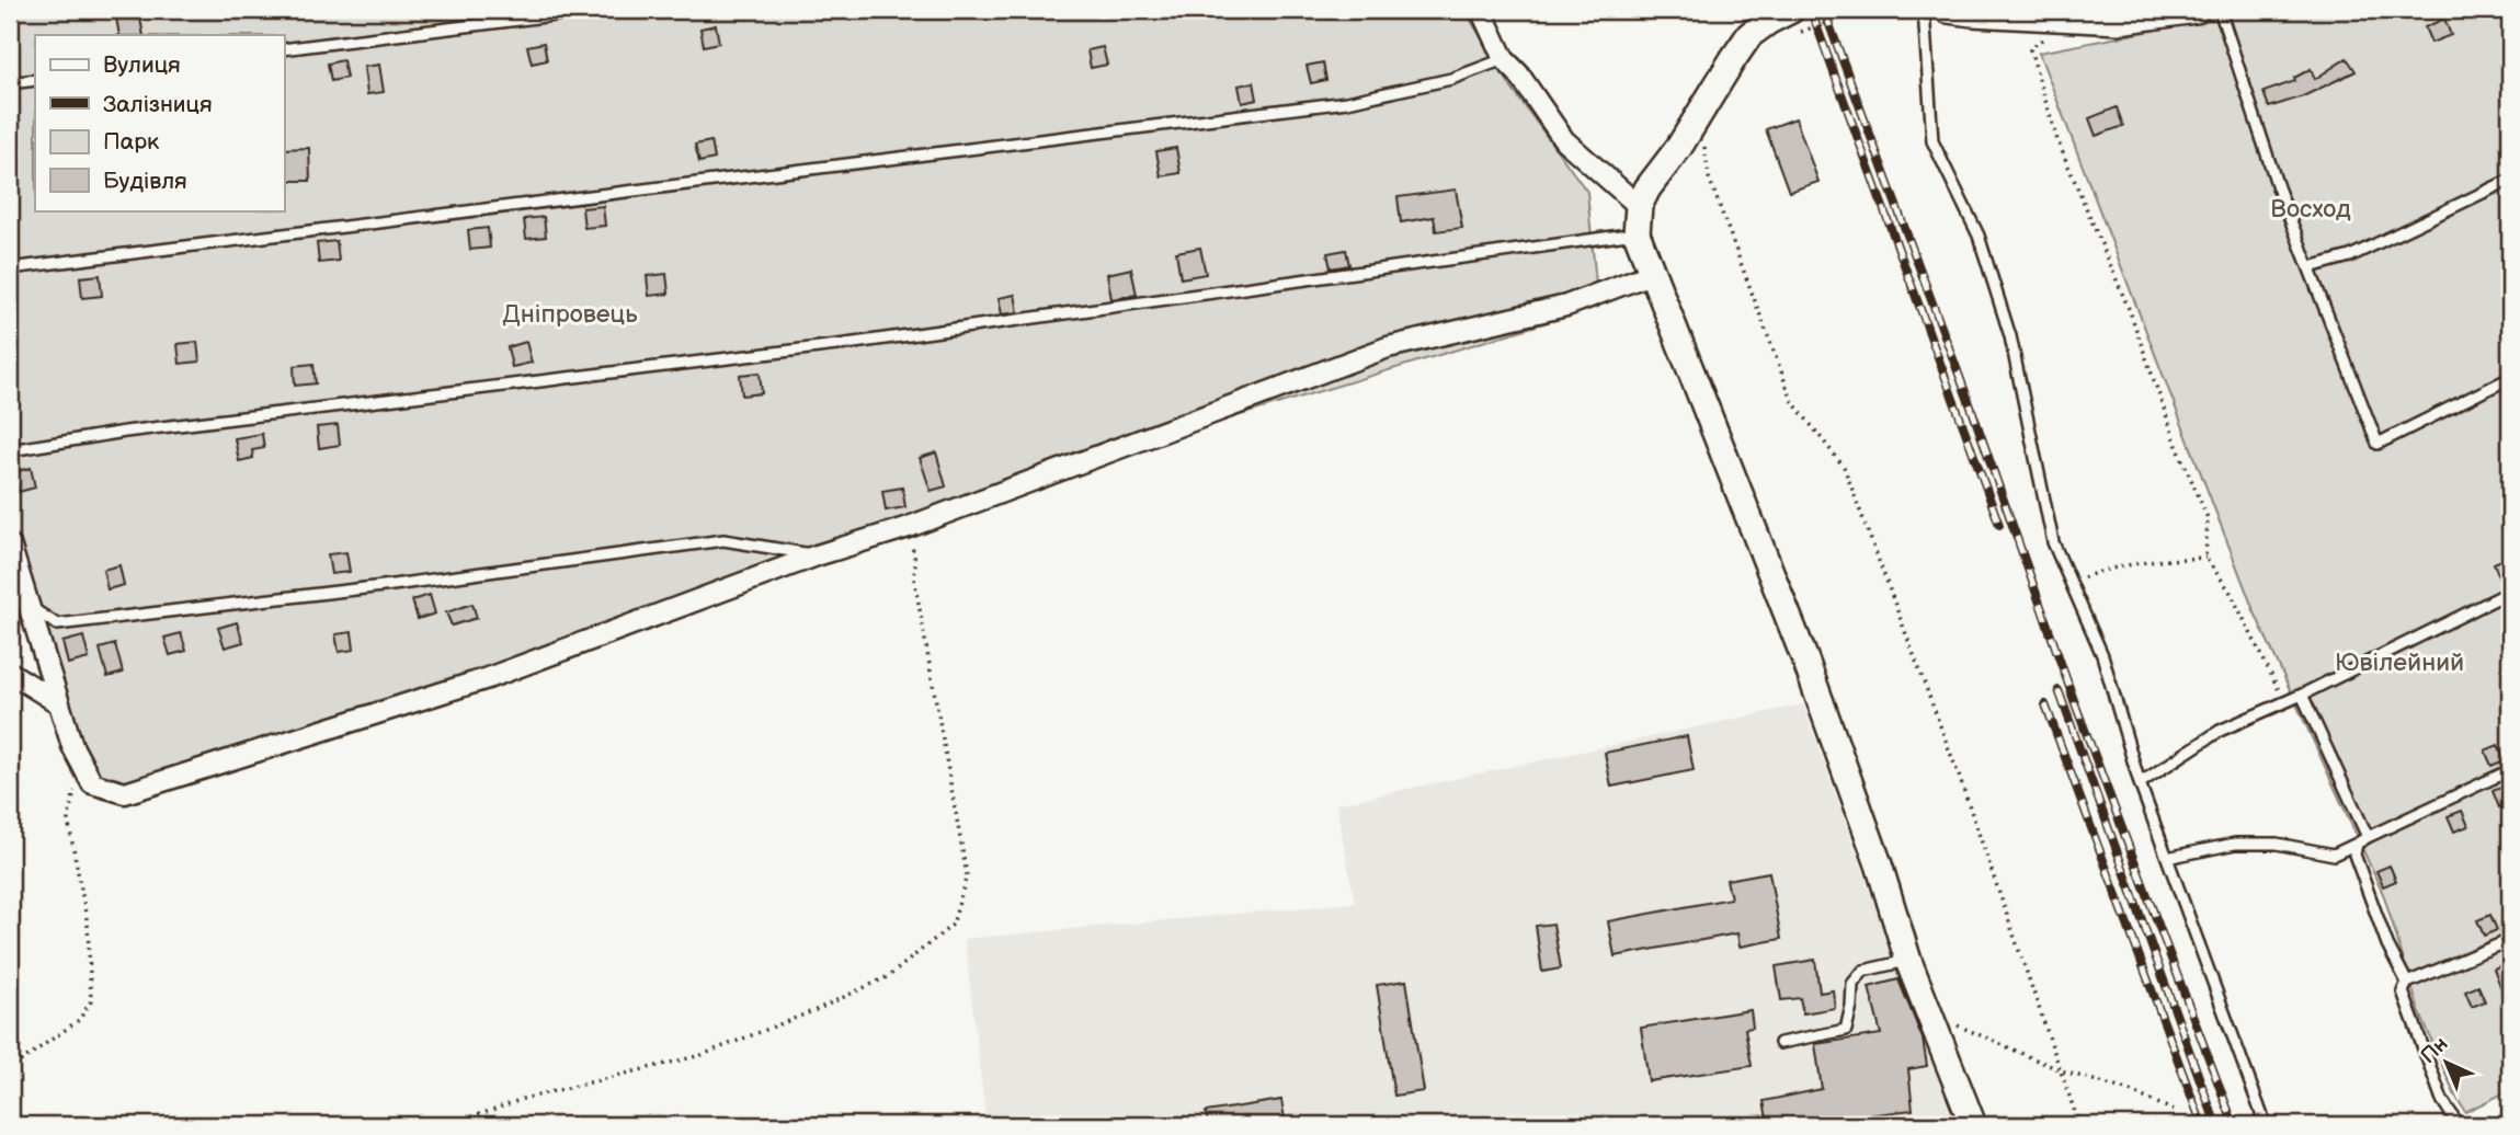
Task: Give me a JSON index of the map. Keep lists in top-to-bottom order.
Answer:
{
  "parks": ["Восход", "Дніпровець", "Ювілейний"],
  "legend": [
    "Вулиця",
    "Залізниця",
    "Парк",
    "Будівля"
  ],
  "north": "top left"
}
